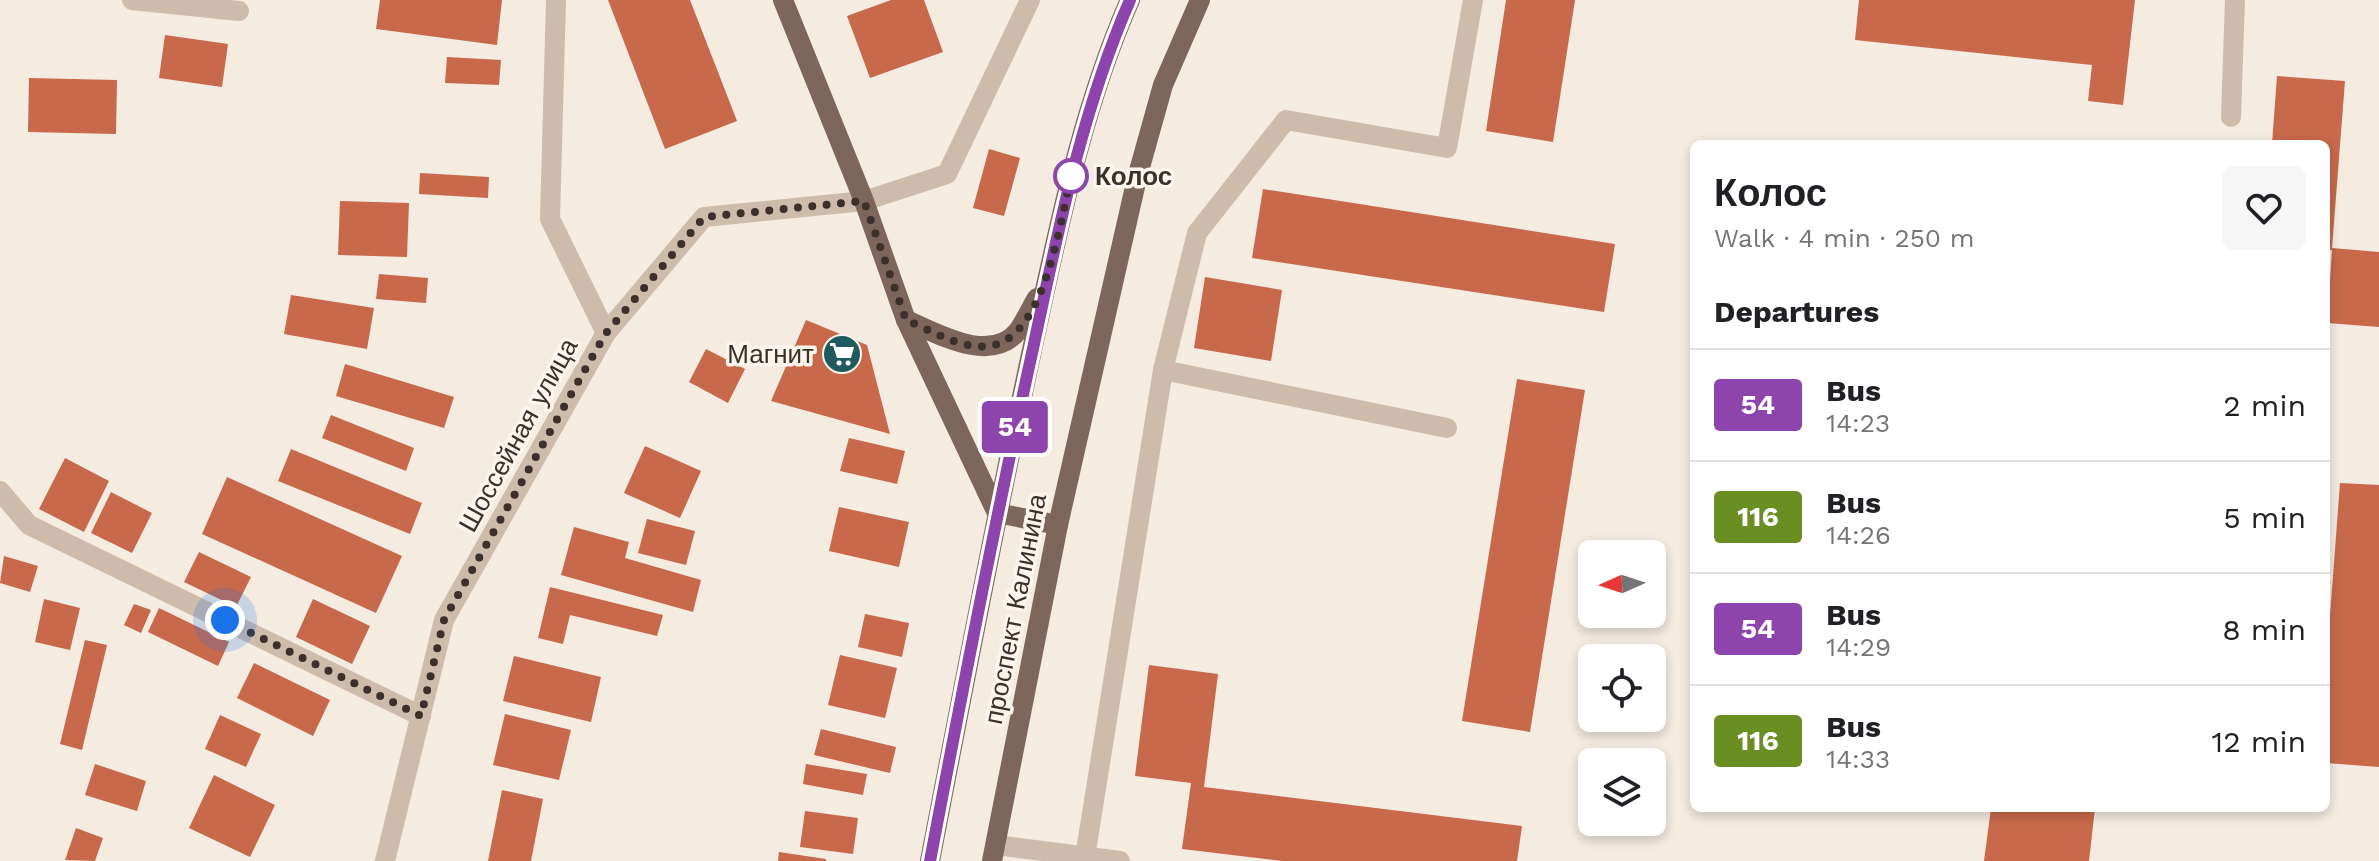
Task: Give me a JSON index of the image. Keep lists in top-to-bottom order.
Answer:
{
  "streets": {
    "main road": ["проспект Калинина"],
    "street": ["Шоссейная улица"]
  },
  "places": {
    "other": ["Колос"],
    "supermarket": ["Магнит"]
  },
  "lines": ["bus line 54"],
  "north": "left",
  "page": {
    "on_map": "54",
    "heading": [
      ["Колос", "Walk · 4 min · 250 m"],
      "Departures"
    ],
    "list": [
      {
        "mark": "54",
        "name": "Bus",
        "note": "14:23",
        "value": "2 min"
      },
      {
        "mark": "116",
        "name": "Bus",
        "note": "14:26",
        "value": "5 min"
      },
      {
        "mark": "54",
        "name": "Bus",
        "note": "14:29",
        "value": "8 min"
      },
      {
        "mark": "116",
        "name": "Bus",
        "note": "14:33",
        "value": "12 min"
      }
    ]
  }
}
